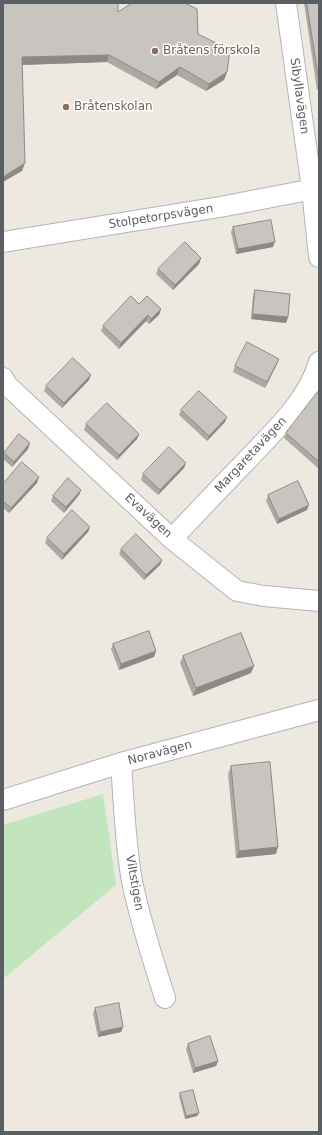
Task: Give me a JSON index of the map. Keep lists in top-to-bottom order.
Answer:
{
  "streets": {
    "street": [
      "Sibyllavägen",
      "Stolpetorpsvägen",
      "Margaretavägen",
      "Evavägen",
      "Noravägen",
      "Viltstigen"
    ]
  },
  "crossings": [
    ["Sibyllavägen", "Stolpetorpsvägen"],
    ["Margaretavägen", "Evavägen"],
    ["Noravägen", "Viltstigen"]
  ],
  "places": ["Bråtens förskola", "Bråtenskolan"]
}
